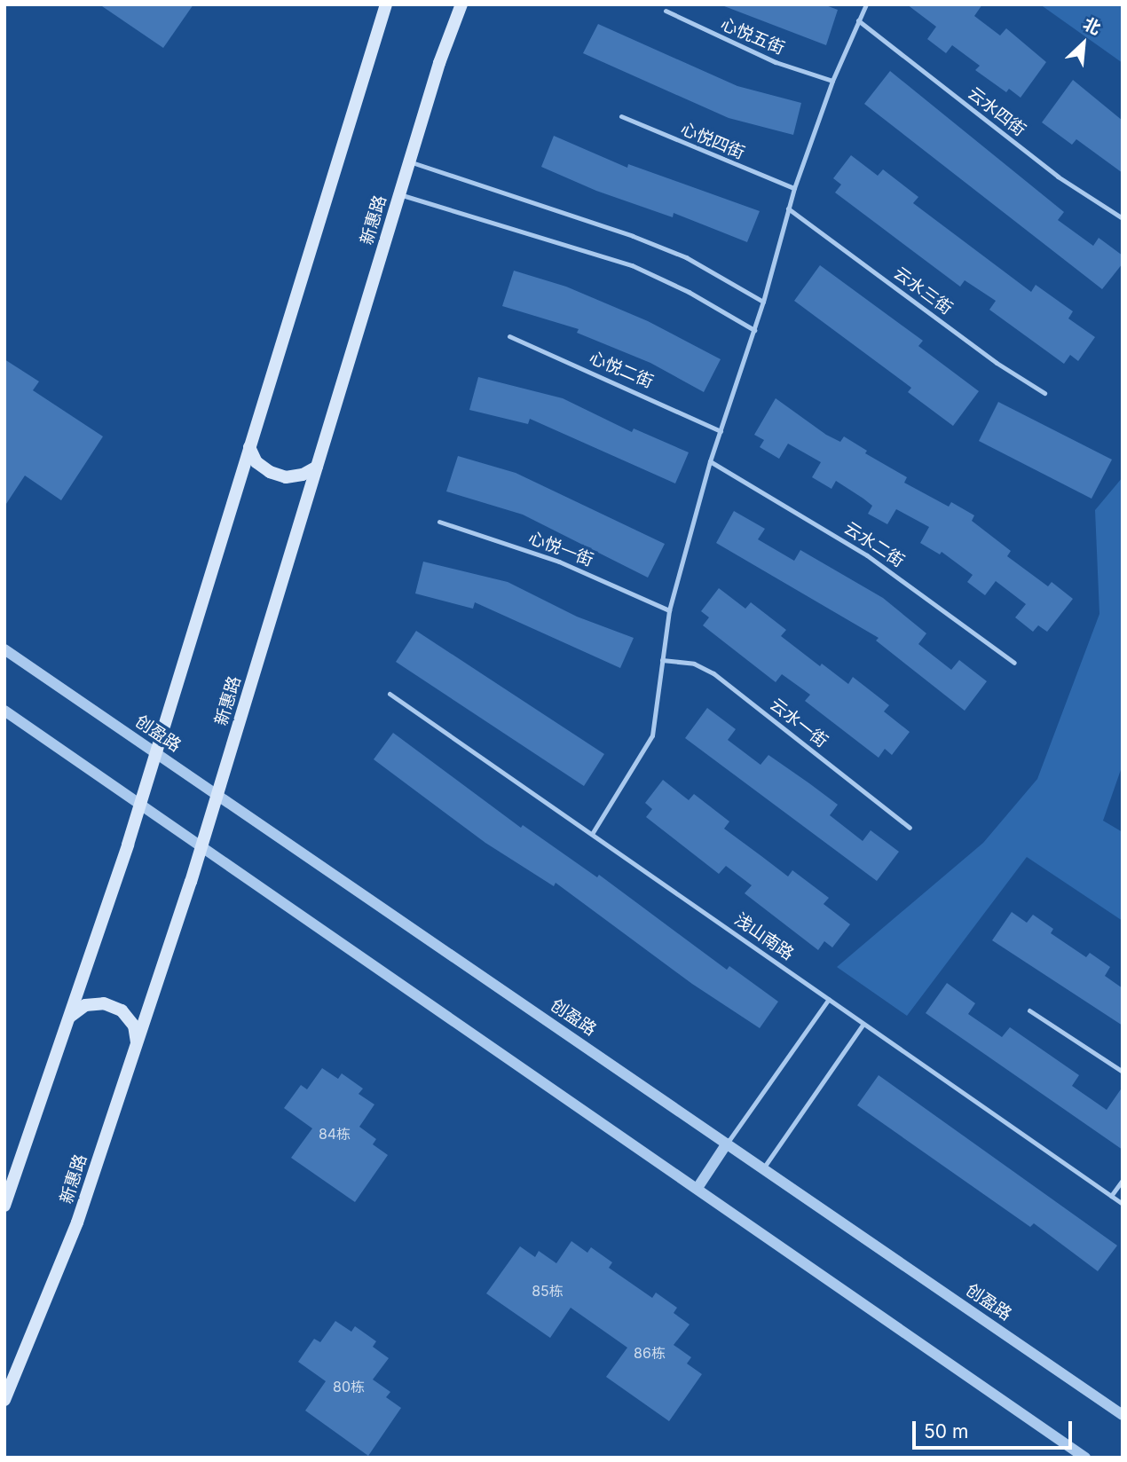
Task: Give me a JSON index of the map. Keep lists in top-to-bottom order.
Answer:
{
  "streets": {
    "main road": ["新惠路"],
    "street": ["创盈路"],
    "lane": [
      "心悦五街",
      "云水四街",
      "心悦四街",
      "云水三街",
      "心悦二街",
      "云水二街",
      "心悦一街",
      "云水一街",
      "浅山南路"
    ]
  },
  "crossings": [
    ["新惠路", "创盈路"]
  ],
  "house_numbers": [
    "84栋",
    "85栋",
    "86栋",
    "80栋"
  ],
  "scale_bar": "50 m",
  "north": "top right"
}
